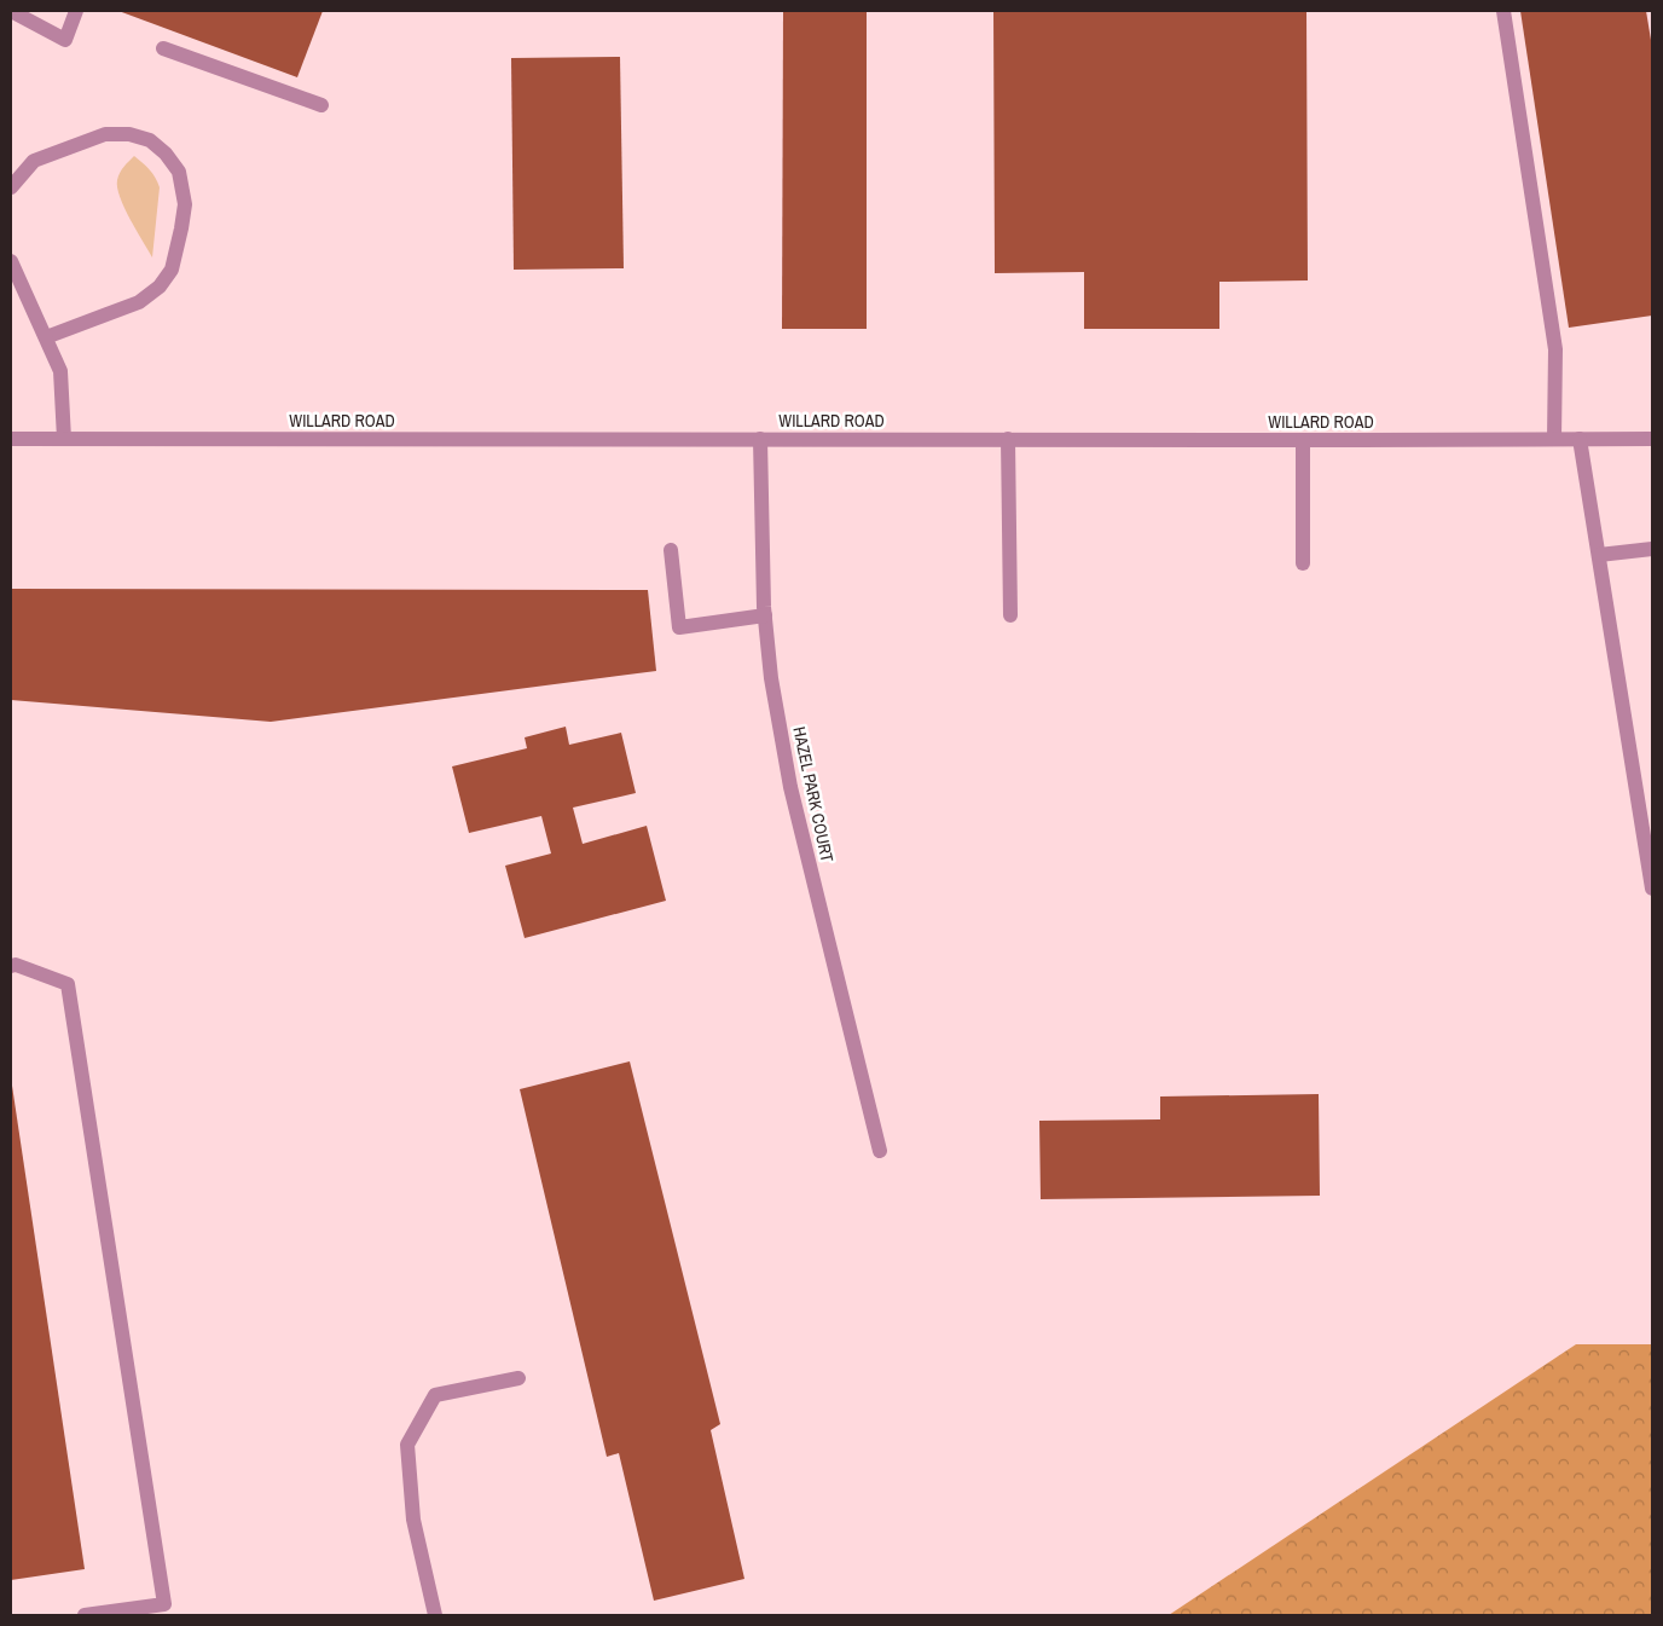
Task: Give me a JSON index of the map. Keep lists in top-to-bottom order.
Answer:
{
  "streets": {
    "street": ["WILLARD ROAD", "HAZEL PARK COURT"]
  },
  "crossings": [
    ["WILLARD ROAD", "HAZEL PARK COURT"]
  ]
}
